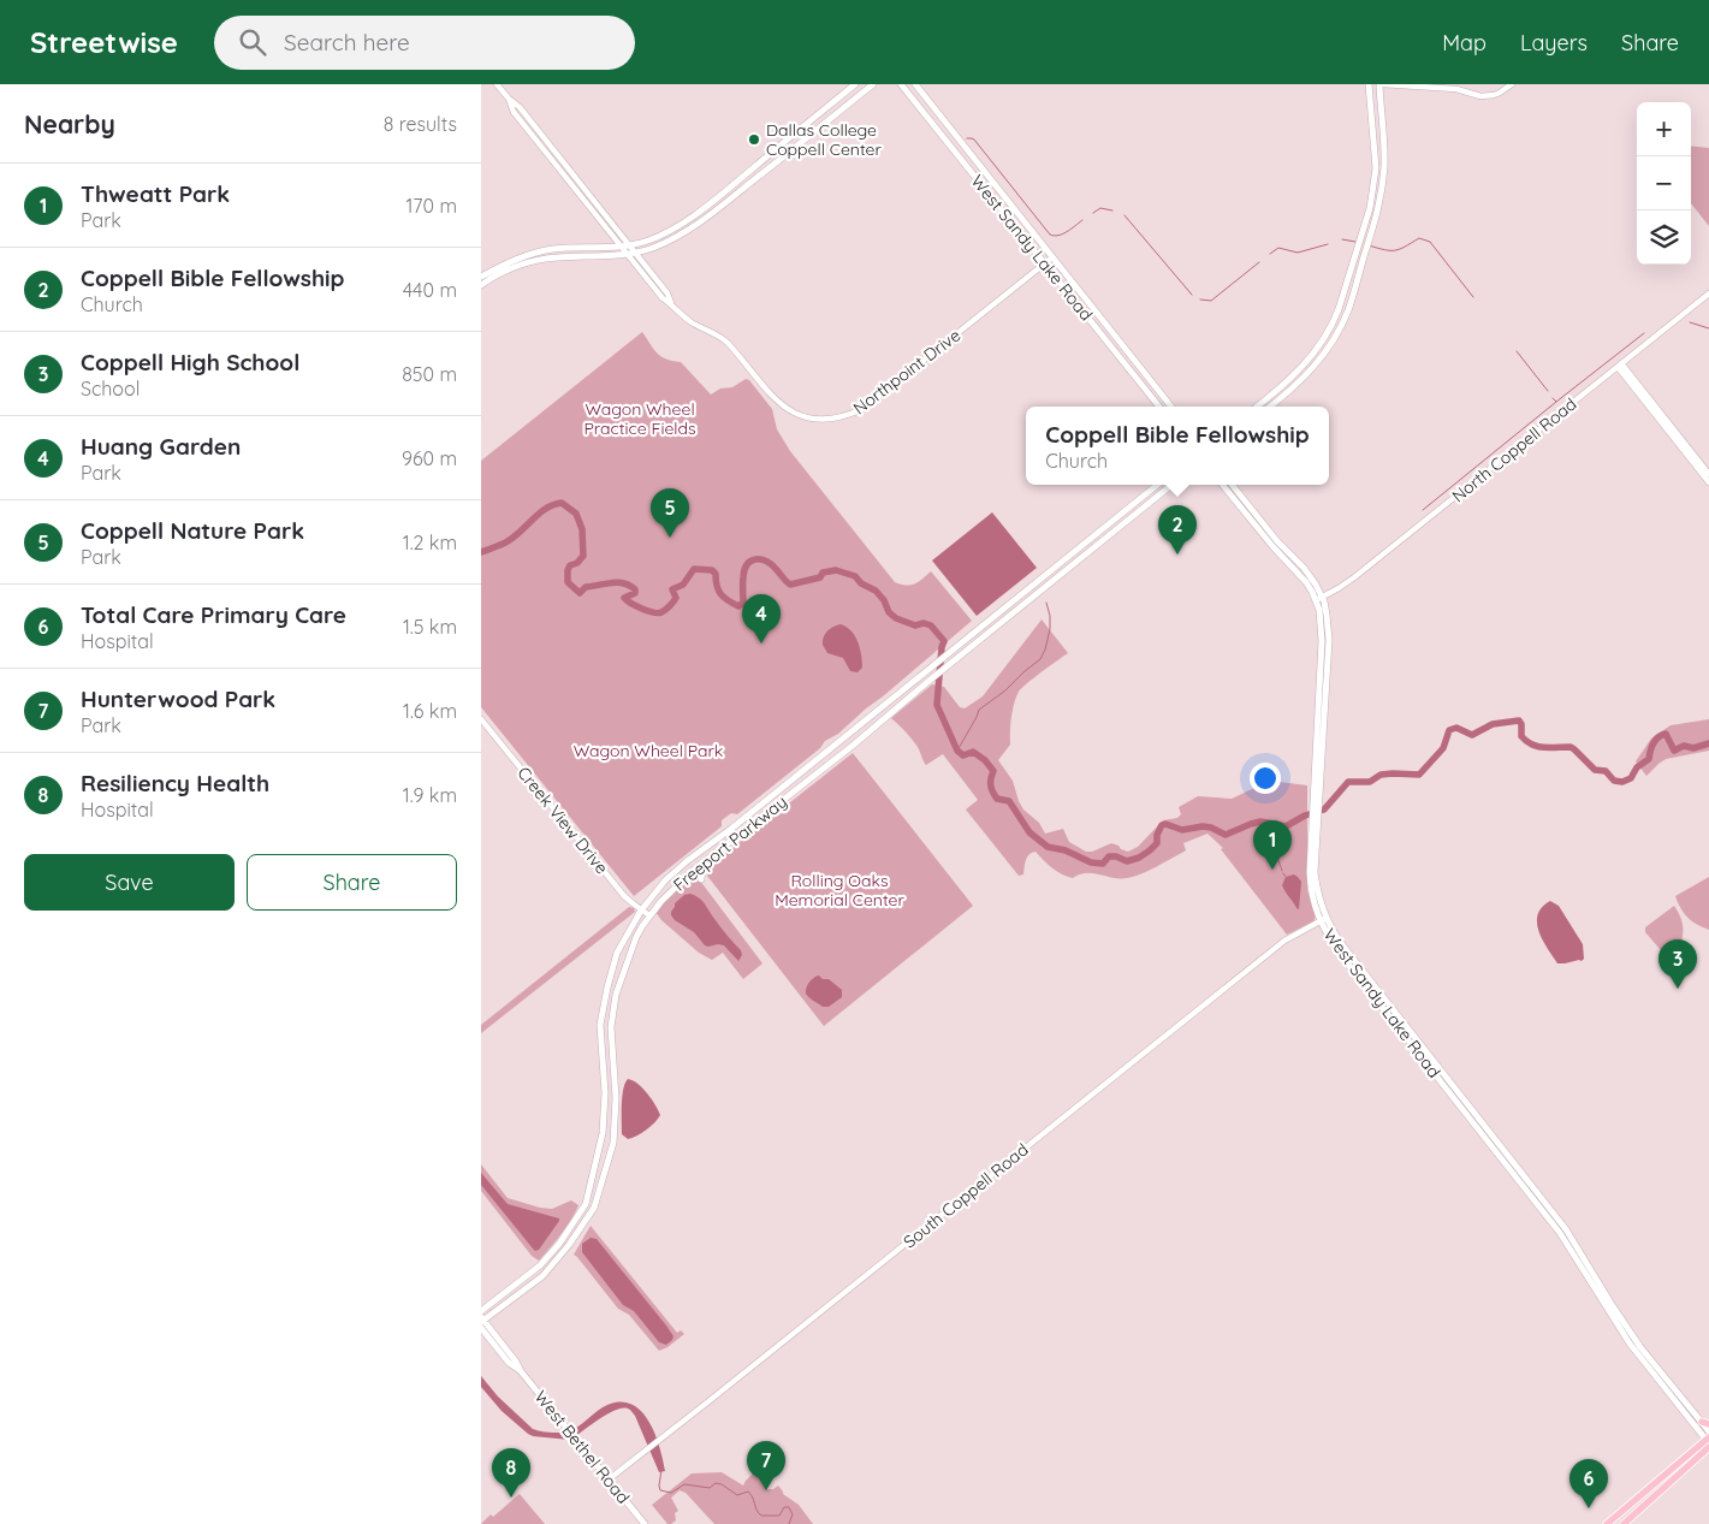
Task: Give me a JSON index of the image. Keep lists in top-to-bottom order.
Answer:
{
  "streets": {
    "main road": ["West Sandy Lake Road", "Freeport Parkway", "West Bethel Road"],
    "street": [
      "Northpoint Drive",
      "North Coppell Road",
      "Creek View Drive",
      "South Coppell Road"
    ]
  },
  "crossings": [
    ["West Sandy Lake Road", "Northpoint Drive"],
    ["West Sandy Lake Road", "North Coppell Road"],
    ["West Sandy Lake Road", "South Coppell Road"],
    ["Creek View Drive", "Freeport Parkway"],
    ["Freeport Parkway", "West Bethel Road"],
    ["South Coppell Road", "West Bethel Road"]
  ],
  "parks": ["Wagon Wheel Practice Fields", "Wagon Wheel Park", "Rolling Oaks Memorial Center"],
  "places": ["Dallas College Coppell Center"],
  "page": {
    "header": "Streetwise",
    "search": "Search here",
    "nav": ["Map", "Layers", "Share"],
    "heading": ["Nearby", "8 results"],
    "map_buttons": ["+", "−"],
    "list": [
      {
        "mark": "1",
        "name": "Thweatt Park",
        "note": "Park",
        "value": "170 m"
      },
      {
        "mark": "2",
        "name": "Coppell Bible Fellowship",
        "note": "Church",
        "value": "440 m"
      },
      {
        "mark": "3",
        "name": "Coppell High School",
        "note": "School",
        "value": "850 m"
      },
      {
        "mark": "4",
        "name": "Huang Garden",
        "note": "Park",
        "value": "960 m"
      },
      {
        "mark": "5",
        "name": "Coppell Nature Park",
        "note": "Park",
        "value": "1.2 km"
      },
      {
        "mark": "6",
        "name": "Total Care Primary Care",
        "note": "Hospital",
        "value": "1.5 km"
      },
      {
        "mark": "7",
        "name": "Hunterwood Park",
        "note": "Park",
        "value": "1.6 km"
      },
      {
        "mark": "8",
        "name": "Resiliency Health",
        "note": "Hospital",
        "value": "1.9 km"
      }
    ],
    "popup": ["Coppell Bible Fellowship", "Church"],
    "pins": [
      "5",
      "2",
      "4",
      "1",
      "3",
      "7",
      "8",
      "6"
    ],
    "buttons": ["Save", "Share"]
  }
}
